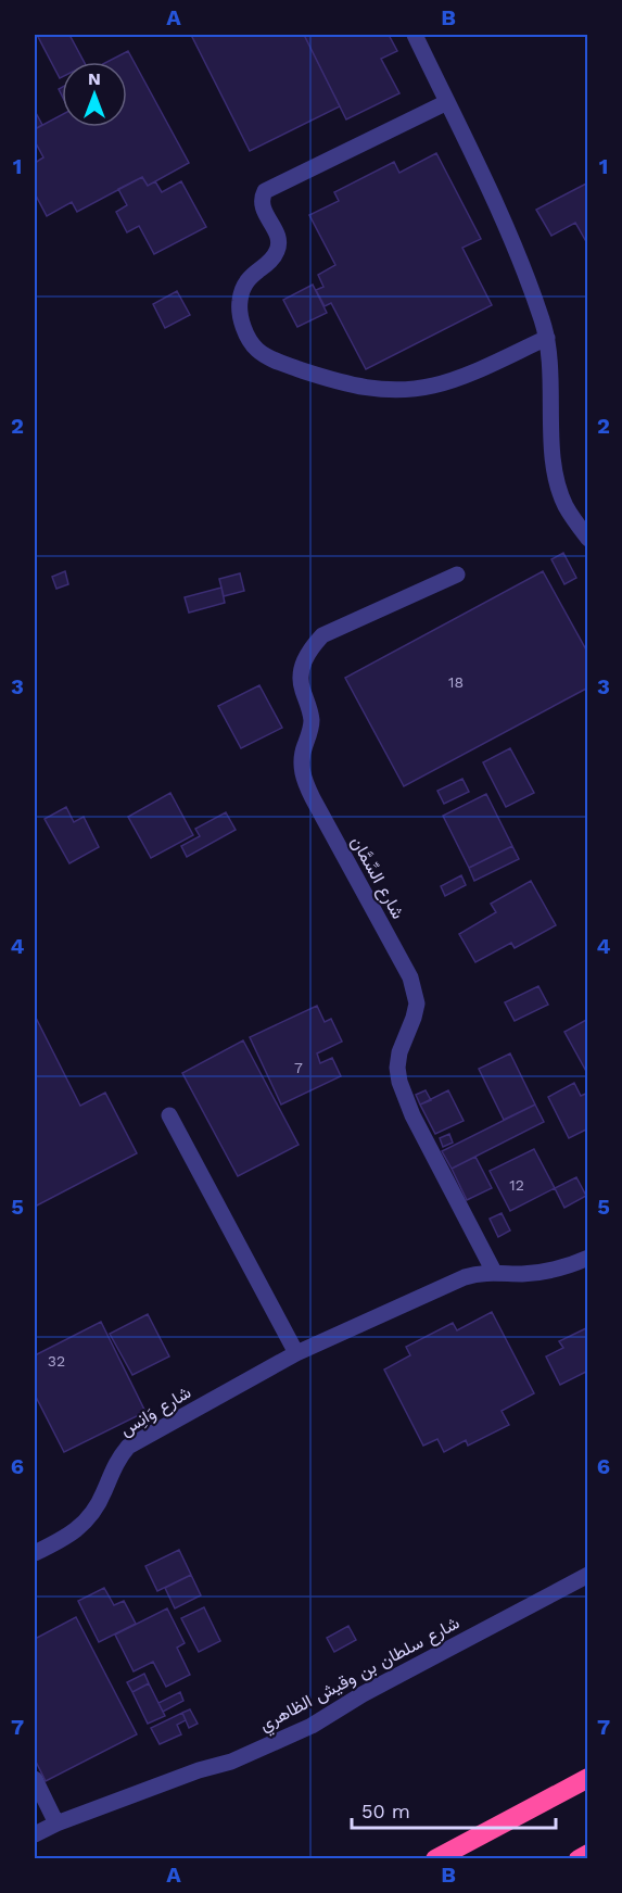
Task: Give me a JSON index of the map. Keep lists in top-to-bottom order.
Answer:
{
  "streets": {
    "street": ["شارع السِّمَّان", "شارع وَانِس", "شارع سلطان بن وقيش الظاهري"]
  },
  "crossings": [
    ["شارع السِّمَّان", "شارع وَانِس"]
  ],
  "house_numbers": [
    "18",
    "7",
    "12",
    "32"
  ],
  "scale_bar": "50 m",
  "north": "top",
  "grid": {
    "columns": ["A", "B"],
    "rows": [
      "1",
      "2",
      "3",
      "4",
      "5",
      "6",
      "7"
    ]
  }
}
